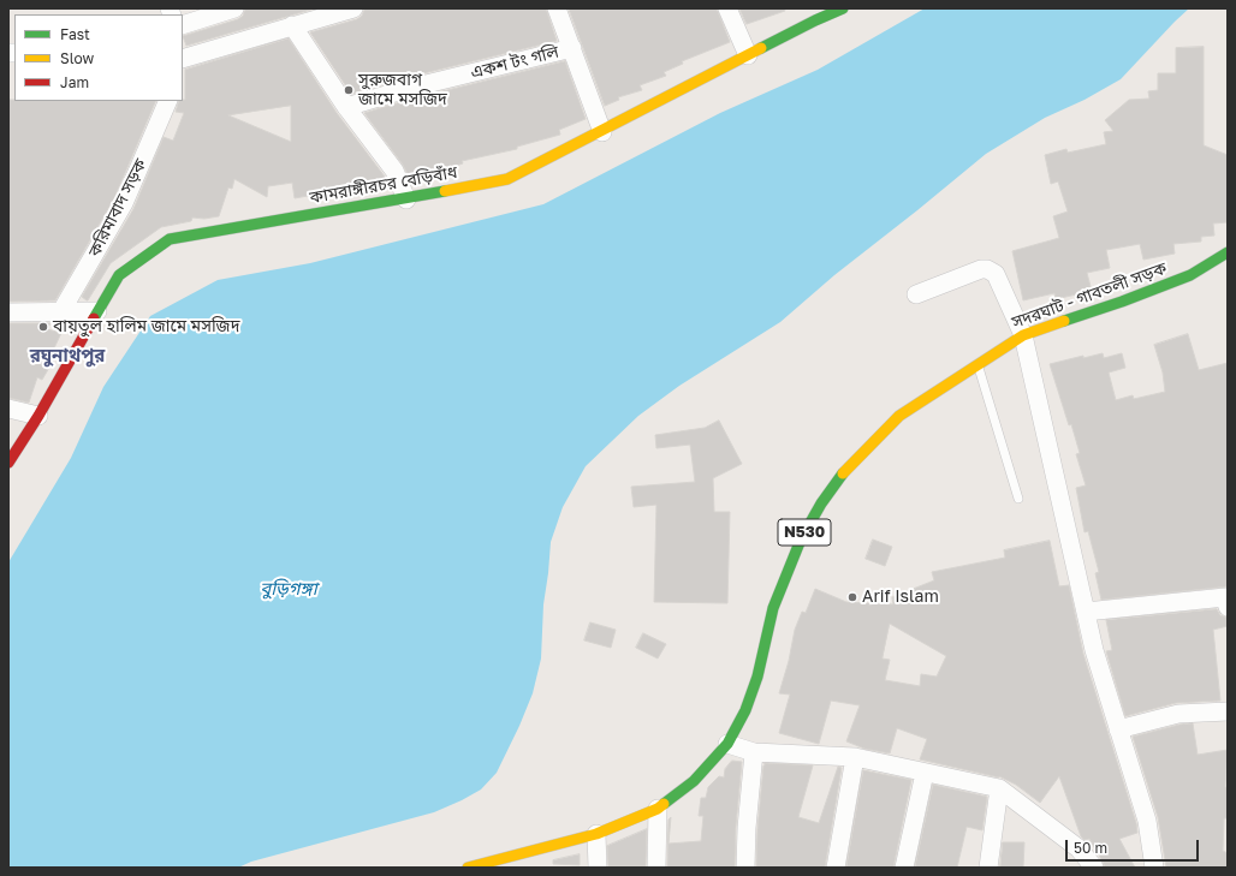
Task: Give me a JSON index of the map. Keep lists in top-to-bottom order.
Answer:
{
  "streets": {
    "main road": ["কামরাঙ্গীরচর বেড়িবাঁধ", "সদরঘাট - গাবতলী সড়ক", "N530"],
    "street": ["একশ টং গলি", "করিমাবাদ সড়ক"]
  },
  "districts": ["রঘুনাথপুর"],
  "water": ["বুড়িগঙ্গা"],
  "places": ["সুরুজবাগ জামে মসজিদ", "বায়তুল হালিম জামে মসজিদ", "Arif Islam"],
  "legend": ["Fast", "Slow", "Jam"],
  "scale_bar": "50 m"
}
